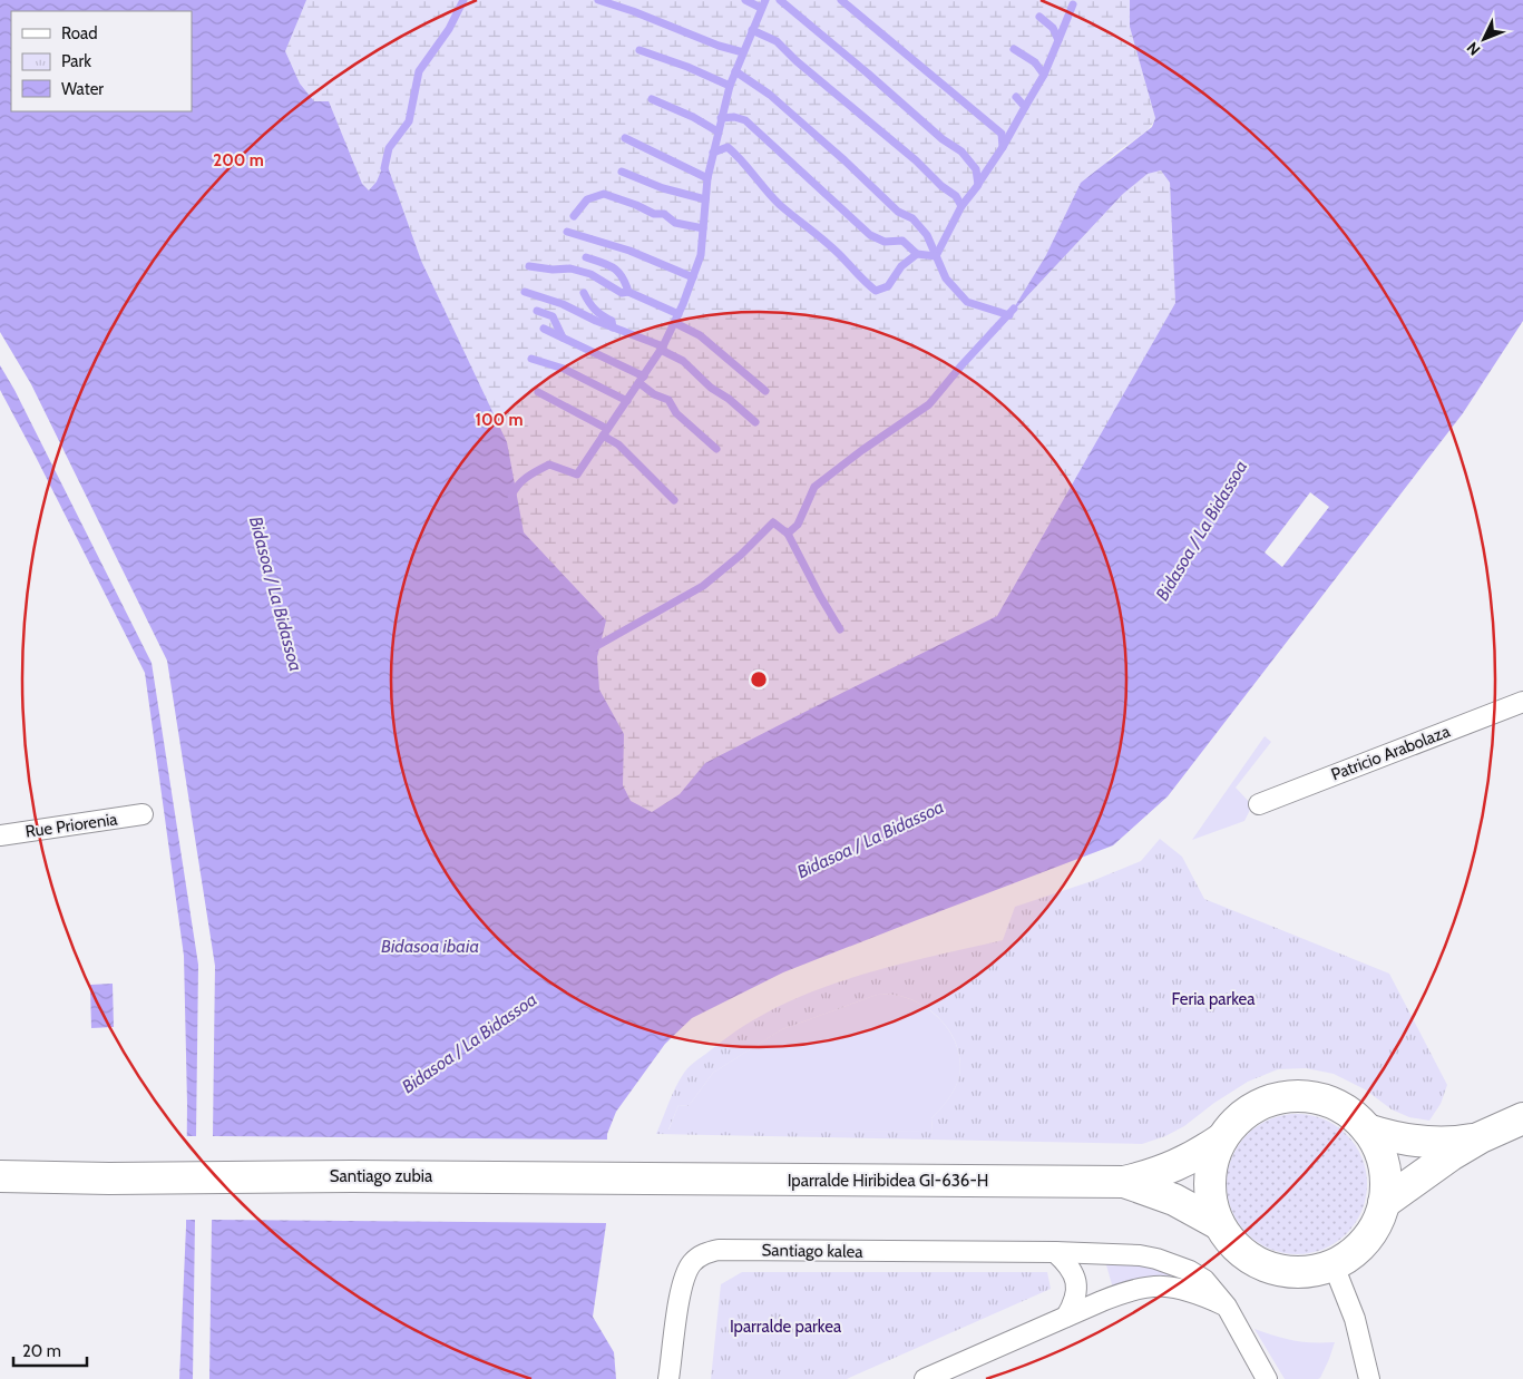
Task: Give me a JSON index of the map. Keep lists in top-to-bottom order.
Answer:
{
  "streets": {
    "main road": ["Santiago zubia", "Iparralde Hiribidea GI-636-H"],
    "street": ["Patricio Arabolaza", "Rue Priorenia", "Santiago kalea"]
  },
  "crossings": [
    ["Santiago zubia", "Iparralde Hiribidea GI-636-H"]
  ],
  "water": ["Bidasoa / La Bidassoa", "Bidasoa ibaia"],
  "parks": ["Feria parkea", "Iparralde parkea"],
  "legend": ["Road", "Park", "Water"],
  "scale_bar": "20 m",
  "north": "bottom left",
  "rings": ["200 m", "100 m"]
}
